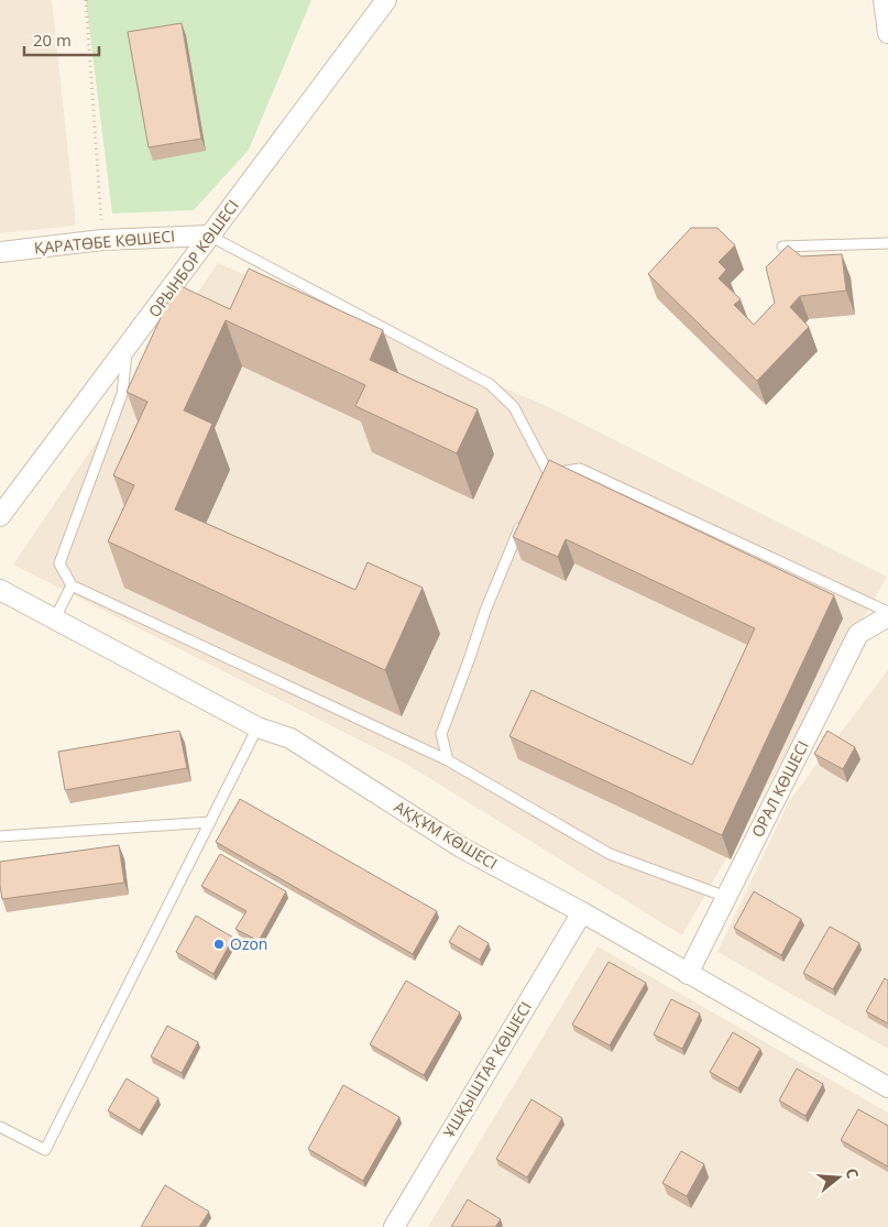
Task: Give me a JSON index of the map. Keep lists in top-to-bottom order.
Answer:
{
  "streets": {
    "street": [
      "ҚАРАТӨБЕ КӨШЕСІ",
      "ОРЫНБОР КӨШЕСІ",
      "ОРАЛ КӨШЕСІ",
      "АҚҚҰМ КӨШЕСІ",
      "ҰШҚЫШТАР КӨШЕСІ"
    ]
  },
  "crossings": [
    ["ҚАРАТӨБЕ КӨШЕСІ", "ОРЫНБОР КӨШЕСІ"],
    ["ОРАЛ КӨШЕСІ", "АҚҚҰМ КӨШЕСІ"],
    ["АҚҚҰМ КӨШЕСІ", "ҰШҚЫШТАР КӨШЕСІ"]
  ],
  "places": ["Ozon"],
  "scale_bar": "20 m",
  "north": "right"
}
